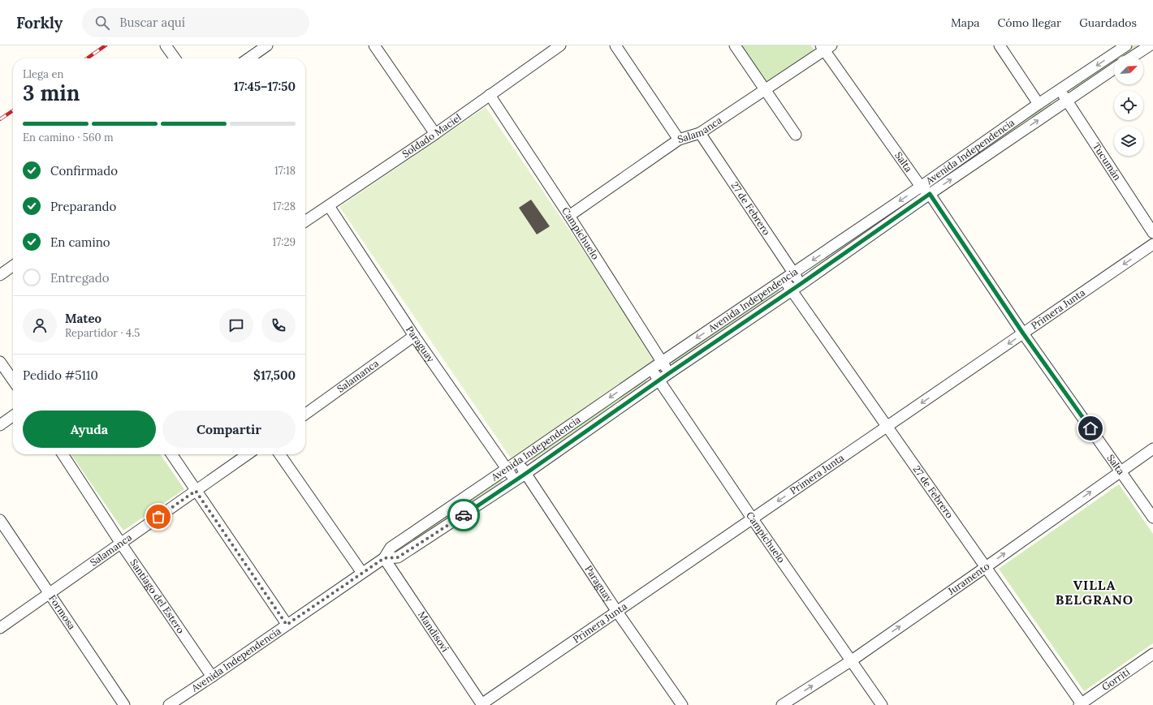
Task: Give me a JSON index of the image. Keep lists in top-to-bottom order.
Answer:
{
  "streets": {
    "street": [
      "Salamanca",
      "Soldado Maciel",
      "Avenida Independencia",
      "Tucumán",
      "Salta",
      "27 de Febrero",
      "Campichuelo",
      "Primera Junta",
      "Paraguay",
      "Juramento",
      "Santiago del Estero",
      "Formosa",
      "Mandisoví",
      "Gorriti"
    ]
  },
  "crossings": [
    ["Salamanca", "Salta"],
    ["Salamanca", "27 de Febrero"],
    ["Salamanca", "Campichuelo"],
    ["Salamanca", "Paraguay"],
    ["Salamanca", "Santiago del Estero"],
    ["Salamanca", "Formosa"],
    ["Soldado Maciel", "Campichuelo"],
    ["Soldado Maciel", "Paraguay"],
    ["Avenida Independencia", "Tucumán"],
    ["Avenida Independencia", "Salta"],
    ["Avenida Independencia", "27 de Febrero"],
    ["Avenida Independencia", "Campichuelo"],
    ["Avenida Independencia", "Paraguay"],
    ["Avenida Independencia", "Santiago del Estero"],
    ["Avenida Independencia", "Mandisoví"],
    ["Salta", "Primera Junta"],
    ["Salta", "Juramento"],
    ["27 de Febrero", "Primera Junta"],
    ["27 de Febrero", "Juramento"],
    ["27 de Febrero", "Gorriti"],
    ["Campichuelo", "Primera Junta"],
    ["Campichuelo", "Juramento"],
    ["Primera Junta", "Paraguay"],
    ["Primera Junta", "Mandisoví"]
  ],
  "one_way": ["Primera Junta", "Juramento"],
  "districts": ["VILLA BELGRANO"],
  "north": "top right",
  "page": {
    "header": "Forkly",
    "search": "Buscar aquí",
    "nav": ["Mapa", "Cómo llegar", "Guardados"],
    "heading": ["3 min", "Llega en", "17:45–17:50"],
    "panel": [
      "Mateo",
      "Repartidor · 4.5",
      "Pedido #5110",
      "$17,500"
    ],
    "bar": "En camino · 560 m",
    "list": [
      ["Confirmado", "17:18"],
      ["Preparando", "17:28"],
      ["En camino", "17:29"],
      "Entregado"
    ],
    "buttons": ["Ayuda", "Compartir"]
  }
}
